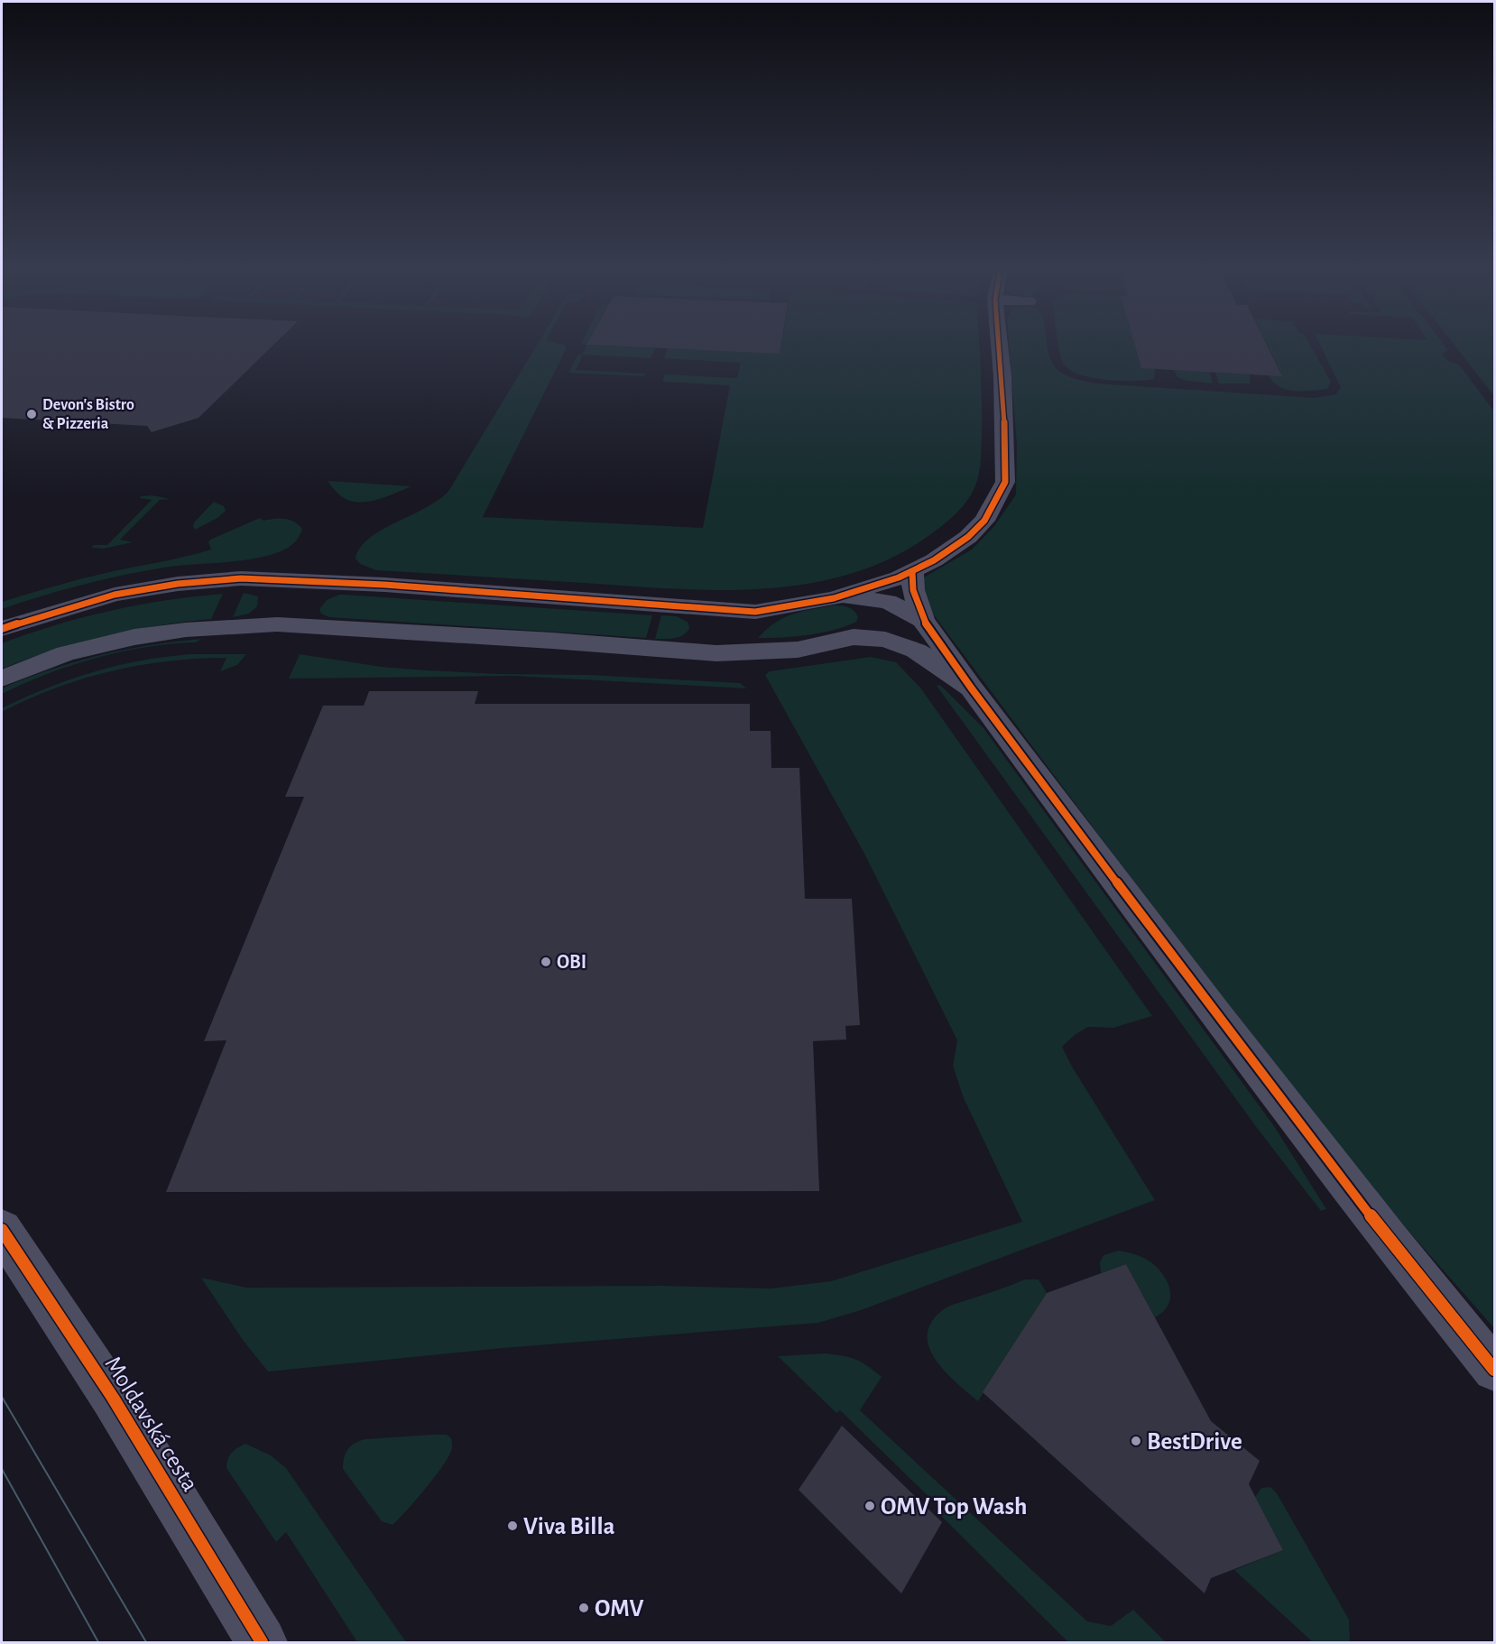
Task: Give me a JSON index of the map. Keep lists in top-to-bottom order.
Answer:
{
  "streets": {
    "street": ["Moldavská cesta"]
  },
  "places": [
    "Devon's Bistro & Pizzeria",
    "OBI",
    "BestDrive",
    "OMV Top Wash",
    "Viva Billa",
    "OMV"
  ]
}
